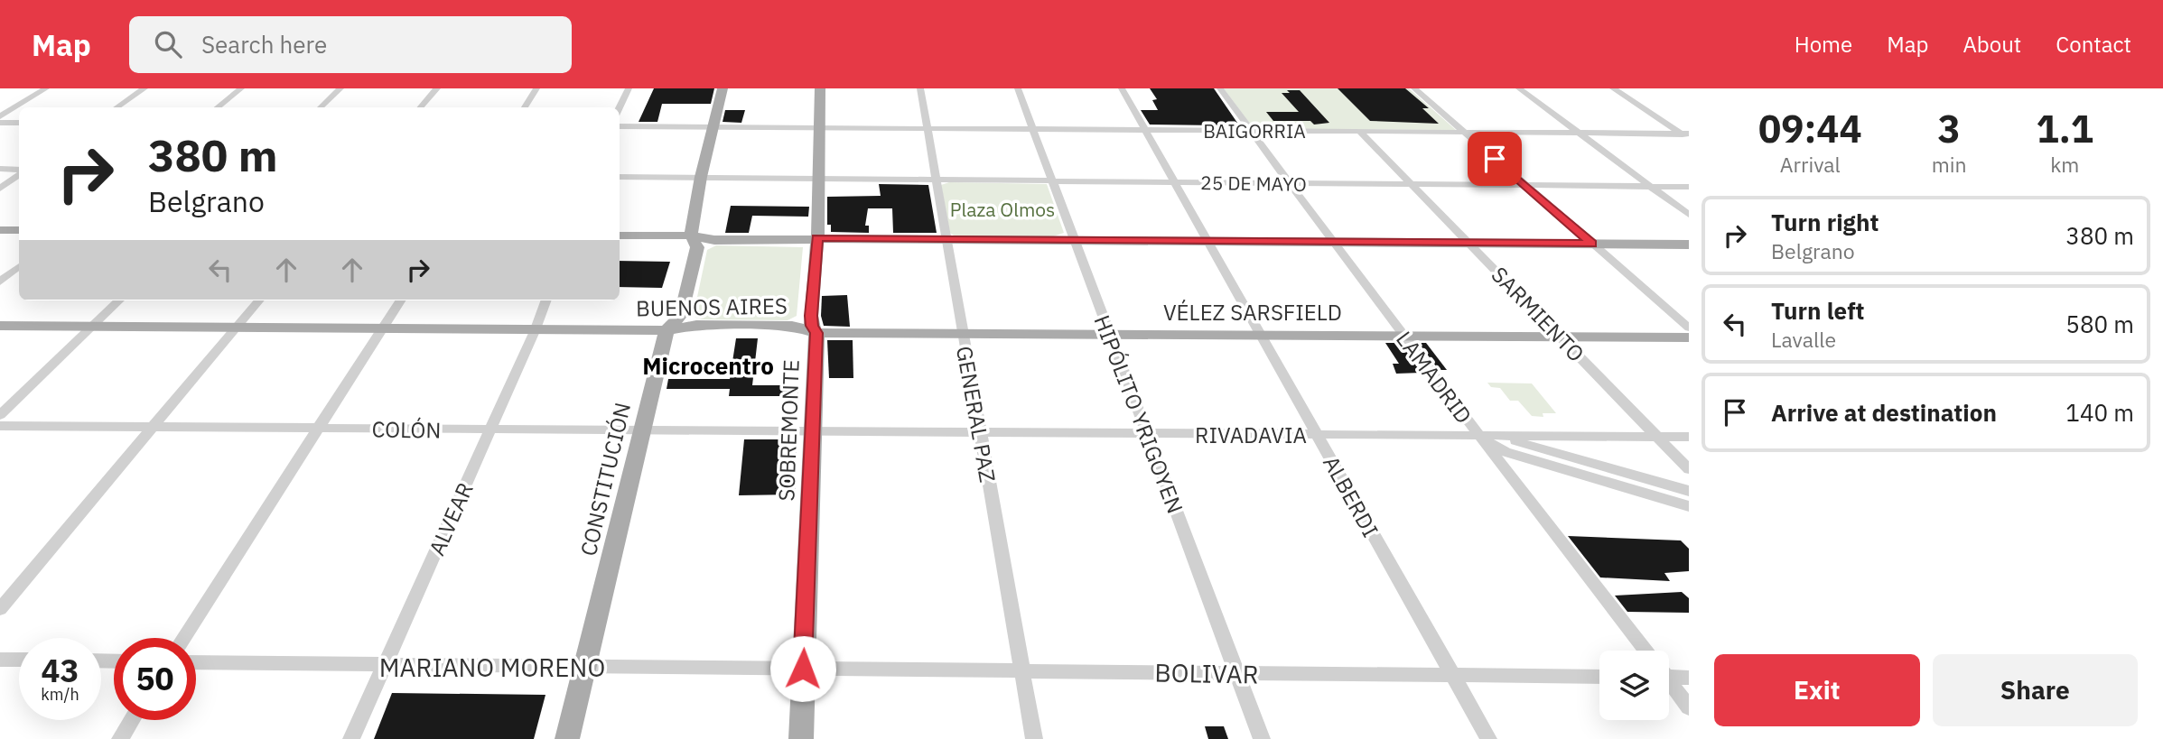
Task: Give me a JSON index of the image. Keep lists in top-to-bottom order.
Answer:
{
  "streets": {
    "main road": [
      "BUENOS AIRES",
      "VÉLEZ SARSFIELD",
      "SOBREMONTE",
      "CONSTITUCIÓN"
    ],
    "street": [
      "BAIGORRIA",
      "25 DE MAYO",
      "SARMIENTO",
      "LAMADRID",
      "GENERAL PAZ",
      "HIPÓLITO YRIGOYEN",
      "COLÓN",
      "RIVADAVIA",
      "ALBERDI",
      "ALVEAR",
      "MARIANO MORENO",
      "BOLIVAR"
    ]
  },
  "crossings": [
    ["BAIGORRIA", "SARMIENTO"],
    ["BAIGORRIA", "LAMADRID"],
    ["BAIGORRIA", "GENERAL PAZ"],
    ["BAIGORRIA", "HIPÓLITO YRIGOYEN"],
    ["BAIGORRIA", "SOBREMONTE"],
    ["BAIGORRIA", "CONSTITUCIÓN"],
    ["BAIGORRIA", "ALBERDI"],
    ["25 DE MAYO", "SARMIENTO"],
    ["25 DE MAYO", "LAMADRID"],
    ["25 DE MAYO", "GENERAL PAZ"],
    ["25 DE MAYO", "HIPÓLITO YRIGOYEN"],
    ["25 DE MAYO", "SOBREMONTE"],
    ["25 DE MAYO", "CONSTITUCIÓN"],
    ["25 DE MAYO", "ALBERDI"],
    ["BUENOS AIRES", "VÉLEZ SARSFIELD"],
    ["BUENOS AIRES", "SOBREMONTE"],
    ["BUENOS AIRES", "CONSTITUCIÓN"],
    ["BUENOS AIRES", "ALVEAR"],
    ["VÉLEZ SARSFIELD", "SARMIENTO"],
    ["VÉLEZ SARSFIELD", "LAMADRID"],
    ["VÉLEZ SARSFIELD", "GENERAL PAZ"],
    ["VÉLEZ SARSFIELD", "HIPÓLITO YRIGOYEN"],
    ["VÉLEZ SARSFIELD", "SOBREMONTE"],
    ["VÉLEZ SARSFIELD", "ALBERDI"],
    ["SARMIENTO", "RIVADAVIA"],
    ["LAMADRID", "RIVADAVIA"],
    ["GENERAL PAZ", "RIVADAVIA"],
    ["GENERAL PAZ", "BOLIVAR"],
    ["HIPÓLITO YRIGOYEN", "RIVADAVIA"],
    ["HIPÓLITO YRIGOYEN", "BOLIVAR"],
    ["COLÓN", "SOBREMONTE"],
    ["COLÓN", "RIVADAVIA"],
    ["COLÓN", "CONSTITUCIÓN"],
    ["COLÓN", "ALVEAR"],
    ["SOBREMONTE", "RIVADAVIA"],
    ["SOBREMONTE", "MARIANO MORENO"],
    ["SOBREMONTE", "BOLIVAR"],
    ["RIVADAVIA", "ALBERDI"],
    ["CONSTITUCIÓN", "MARIANO MORENO"],
    ["ALBERDI", "BOLIVAR"],
    ["ALVEAR", "MARIANO MORENO"],
    ["MARIANO MORENO", "BOLIVAR"]
  ],
  "districts": ["Microcentro"],
  "parks": ["Plaza Olmos"],
  "page": {
    "header": "Map",
    "search": "Search here",
    "nav": [
      "Home",
      "Map",
      "About",
      "Contact"
    ],
    "eta": [
      "09:44",
      "Arrival",
      "3",
      "min",
      "1.1",
      "km"
    ],
    "turn": ["380 m", "Belgrano"],
    "list": [
      {
        "name": "Turn right",
        "note": "Belgrano",
        "value": "380 m"
      },
      {
        "name": "Turn left",
        "note": "Lavalle",
        "value": "580 m"
      },
      {
        "name": "Arrive at destination",
        "value": "140 m"
      }
    ],
    "speed": "43 km/h",
    "limit": "50",
    "buttons": ["Exit", "Share"]
  }
}
